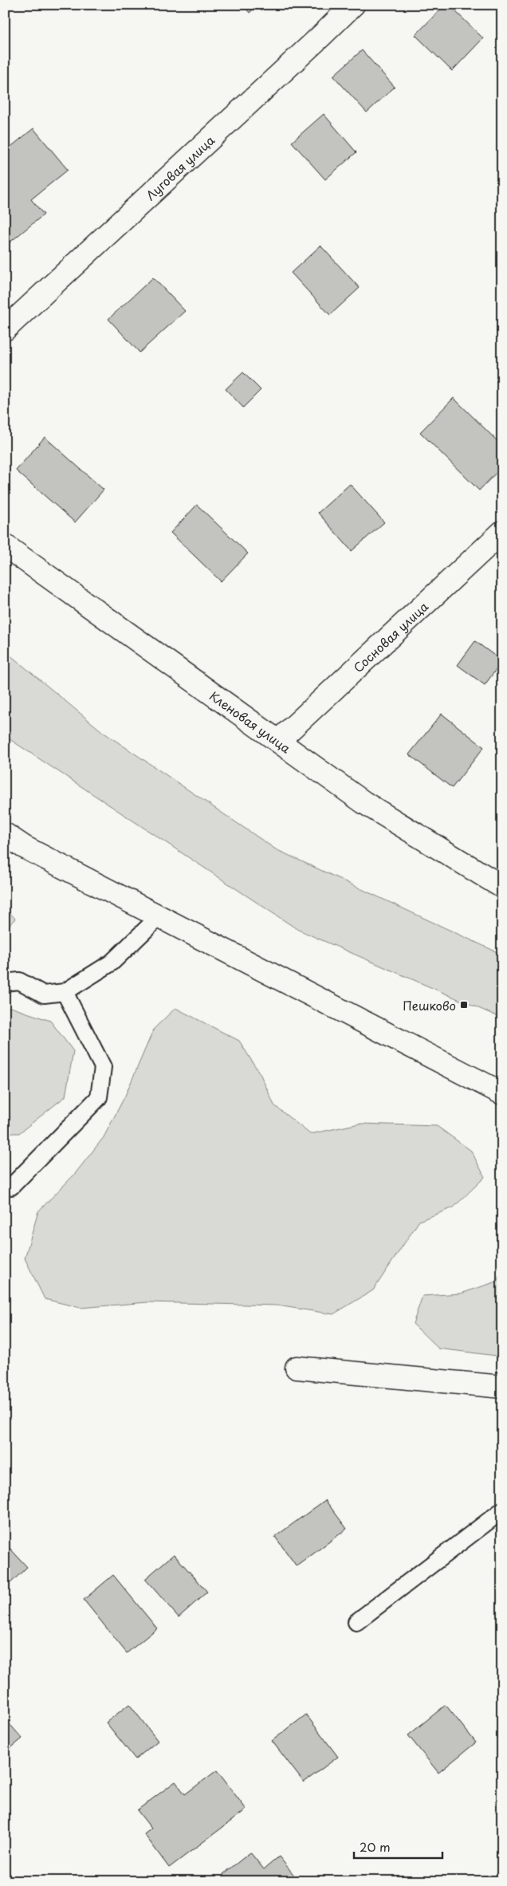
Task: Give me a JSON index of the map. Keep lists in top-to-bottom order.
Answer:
{
  "streets": {
    "main road": ["Луговая улица", "Сосновая улица", "Кленовая улица"]
  },
  "crossings": [
    ["Сосновая улица", "Кленовая улица"]
  ],
  "places": {
    "transit": ["Пешково"]
  },
  "scale_bar": "20 m"
}
